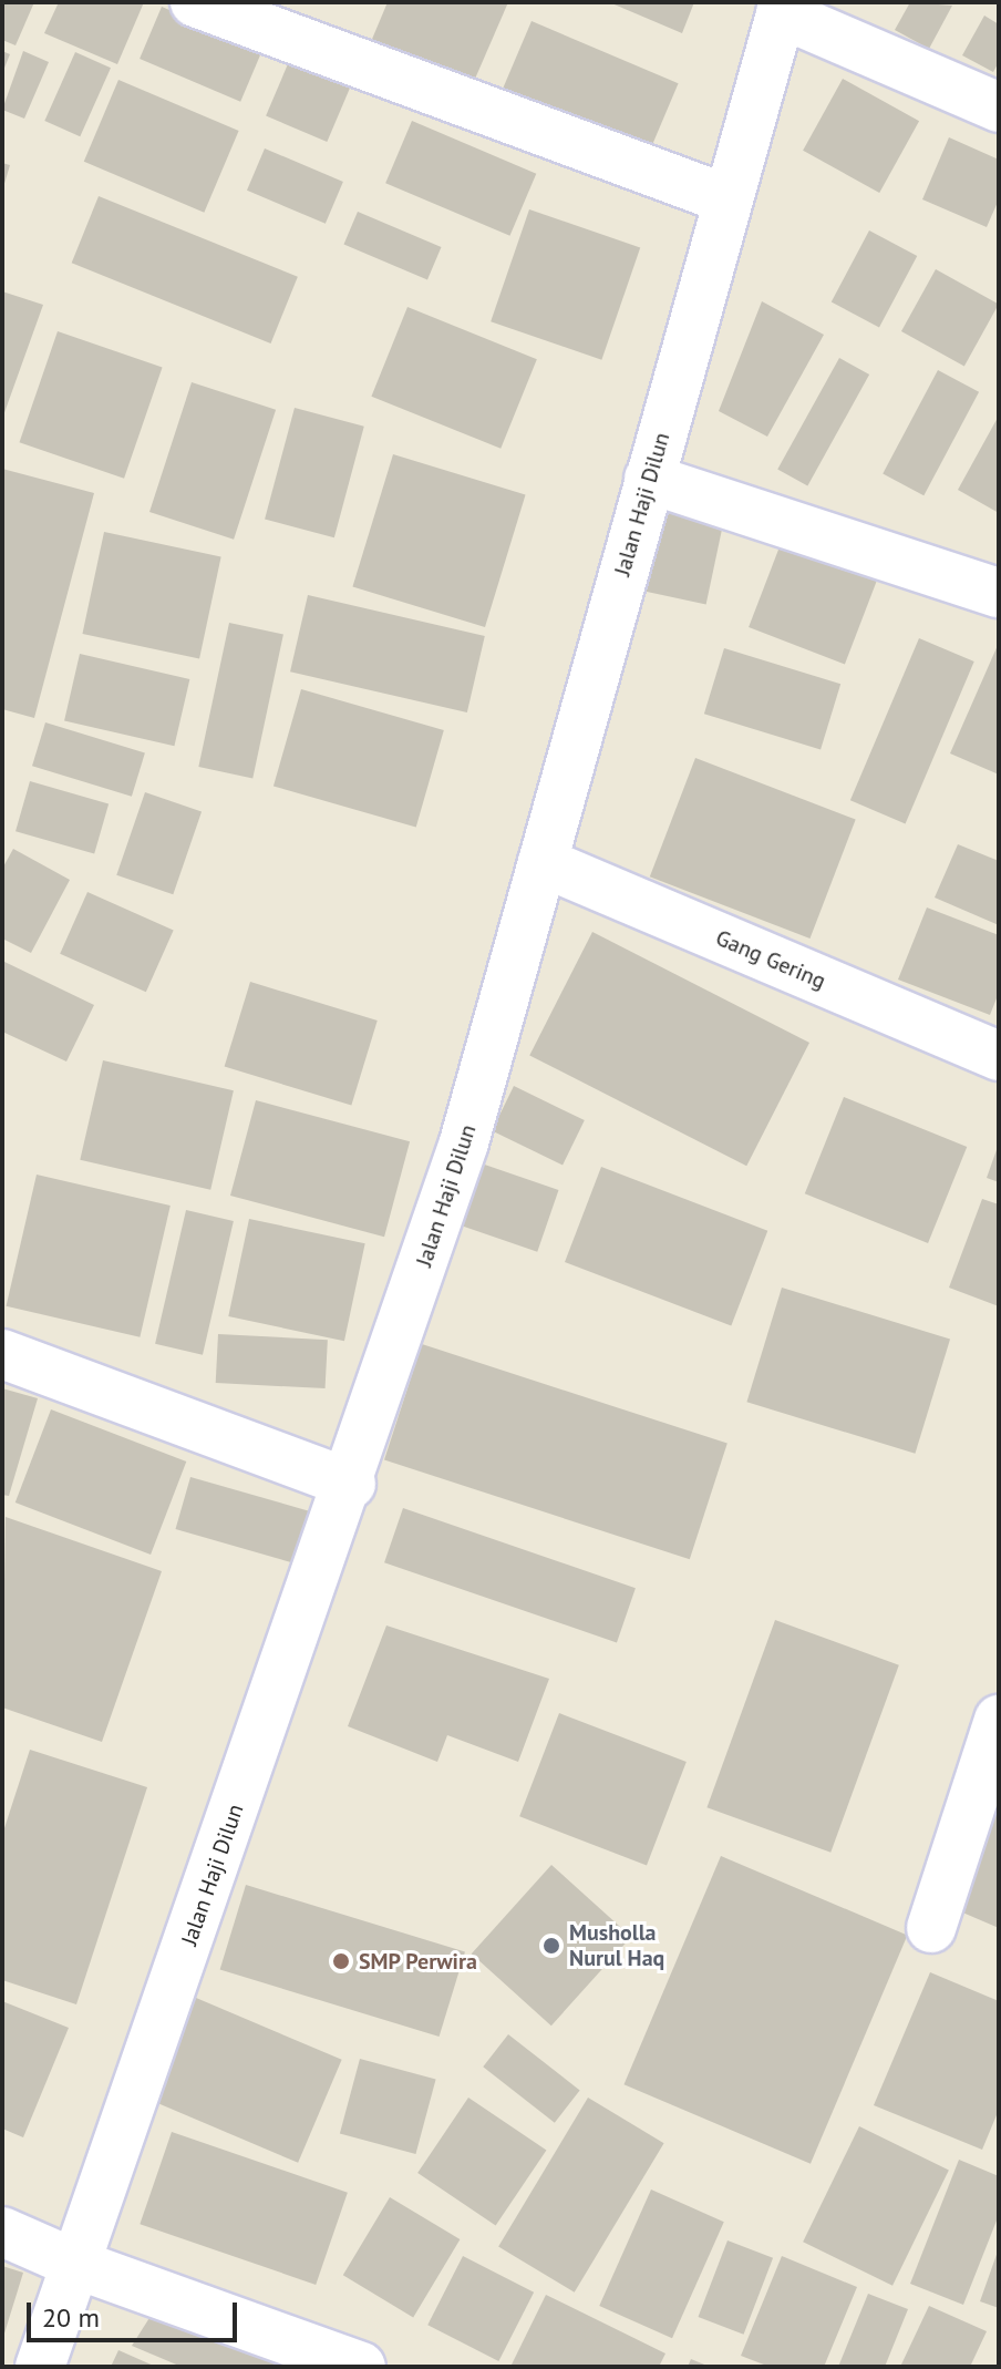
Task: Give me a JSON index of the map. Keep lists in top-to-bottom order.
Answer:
{
  "streets": {
    "street": ["Jalan Haji Dilun", "Gang Gering"]
  },
  "crossings": [
    ["Jalan Haji Dilun", "Gang Gering"]
  ],
  "places": ["Musholla Nurul Haq", "SMP Perwira"],
  "scale_bar": "20 m"
}
